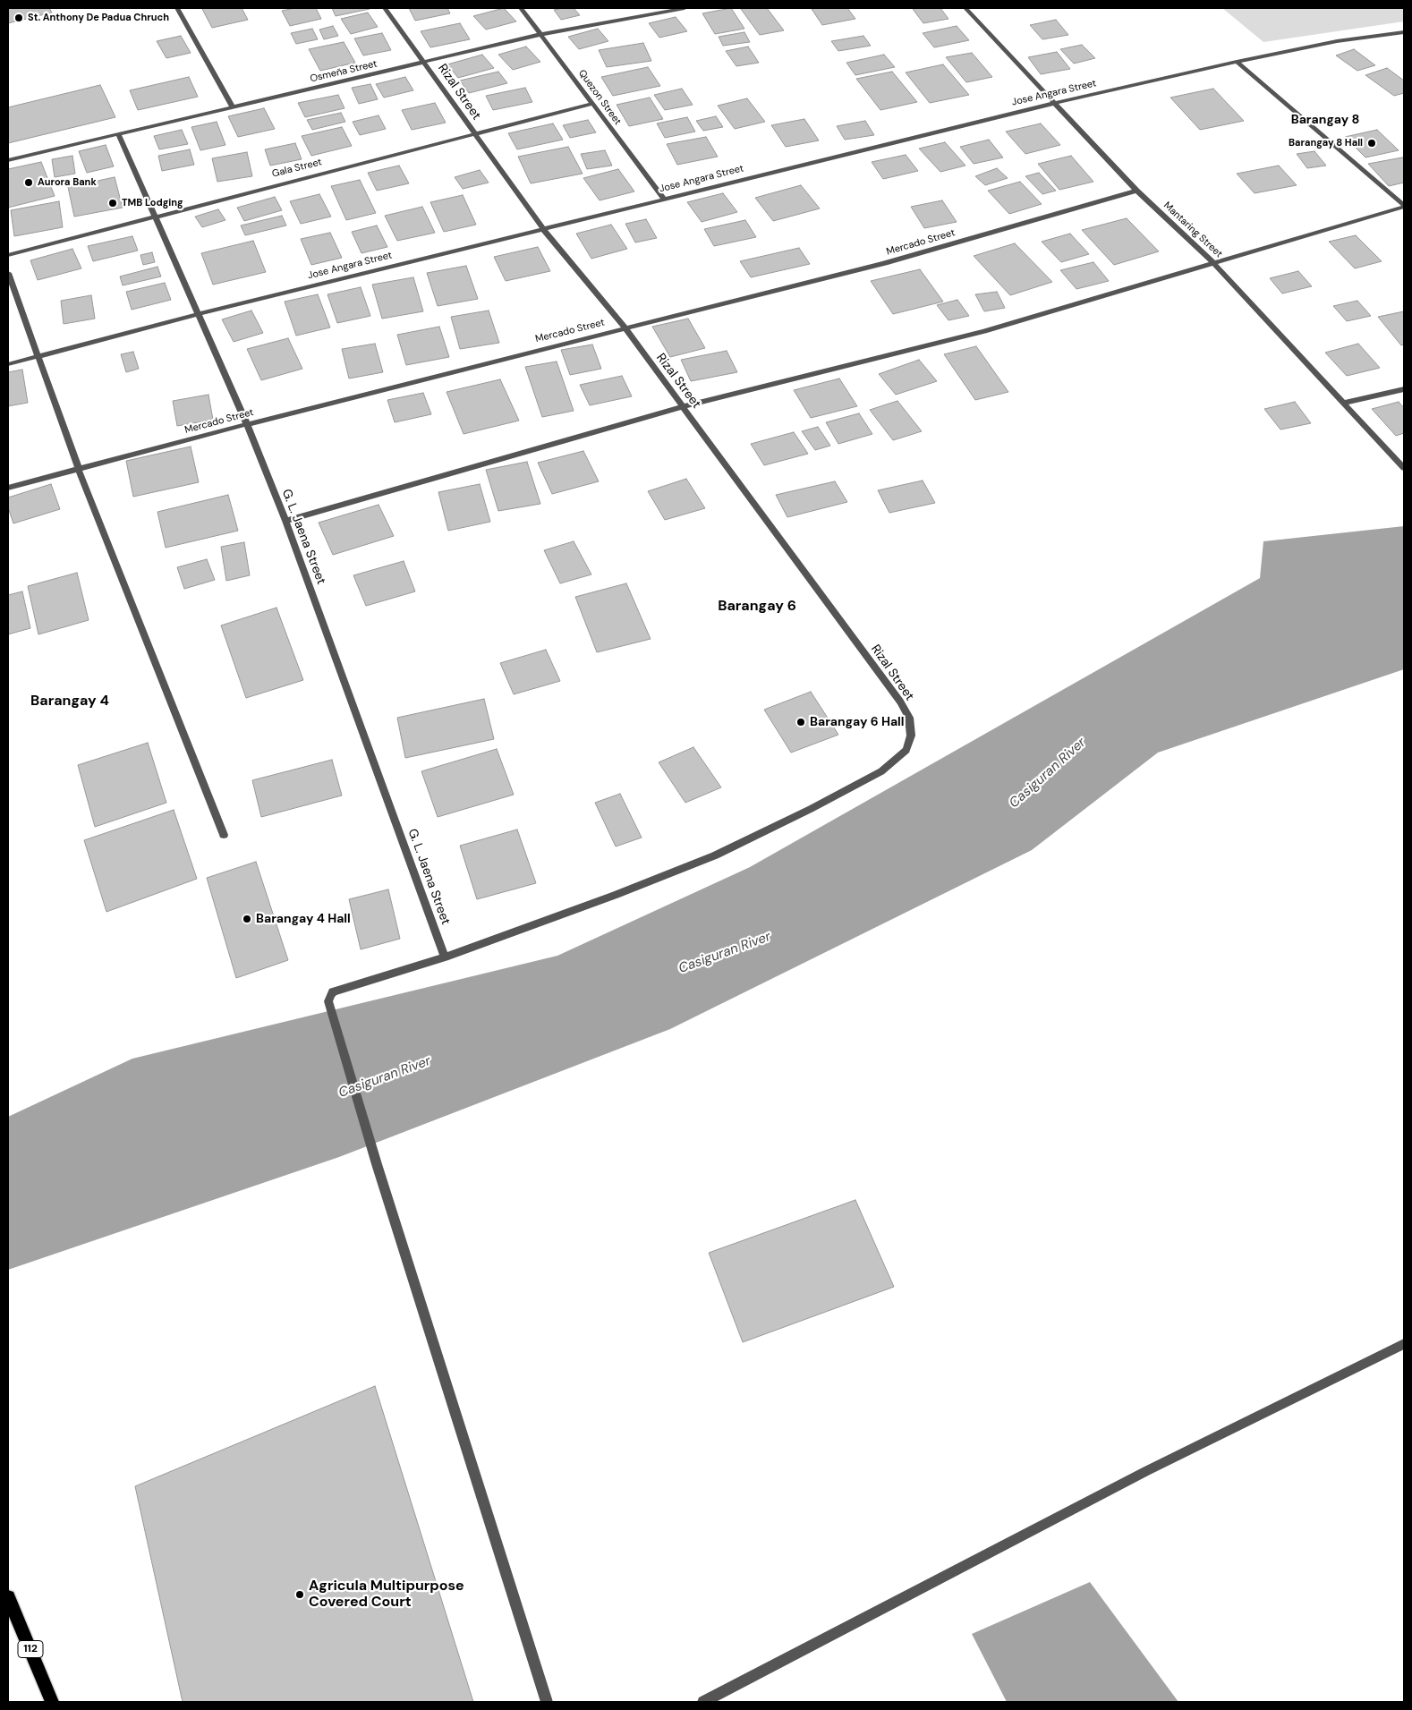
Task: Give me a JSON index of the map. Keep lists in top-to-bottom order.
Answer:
{
  "streets": {
    "main road": ["112"],
    "street": [
      "Osmeña Street",
      "Rizal Street",
      "Jose Angara Street",
      "Quezon Street",
      "Gala Street",
      "Mantaring Street",
      "Mercado Street",
      "G. L. Jaena Street"
    ]
  },
  "crossings": [
    ["Osmeña Street", "Rizal Street"],
    ["Osmeña Street", "Quezon Street"],
    ["Osmeña Street", "G. L. Jaena Street"],
    ["Rizal Street", "Jose Angara Street"],
    ["Rizal Street", "Gala Street"],
    ["Rizal Street", "Mercado Street"],
    ["Rizal Street", "G. L. Jaena Street"],
    ["Jose Angara Street", "Quezon Street"],
    ["Jose Angara Street", "Mantaring Street"],
    ["Jose Angara Street", "G. L. Jaena Street"],
    ["Quezon Street", "Gala Street"],
    ["Gala Street", "G. L. Jaena Street"],
    ["Mantaring Street", "Mercado Street"],
    ["Mercado Street", "G. L. Jaena Street"]
  ],
  "districts": ["Barangay 8", "Barangay 6", "Barangay 4"],
  "water": ["Casiguran River"],
  "places": [
    "St. Anthony De Padua Chruch",
    "Barangay 8 Hall",
    "Aurora Bank",
    "TMB Lodging",
    "Barangay 6 Hall",
    "Barangay 4 Hall",
    "Agricula Multipurpose Covered Court"
  ]
}
